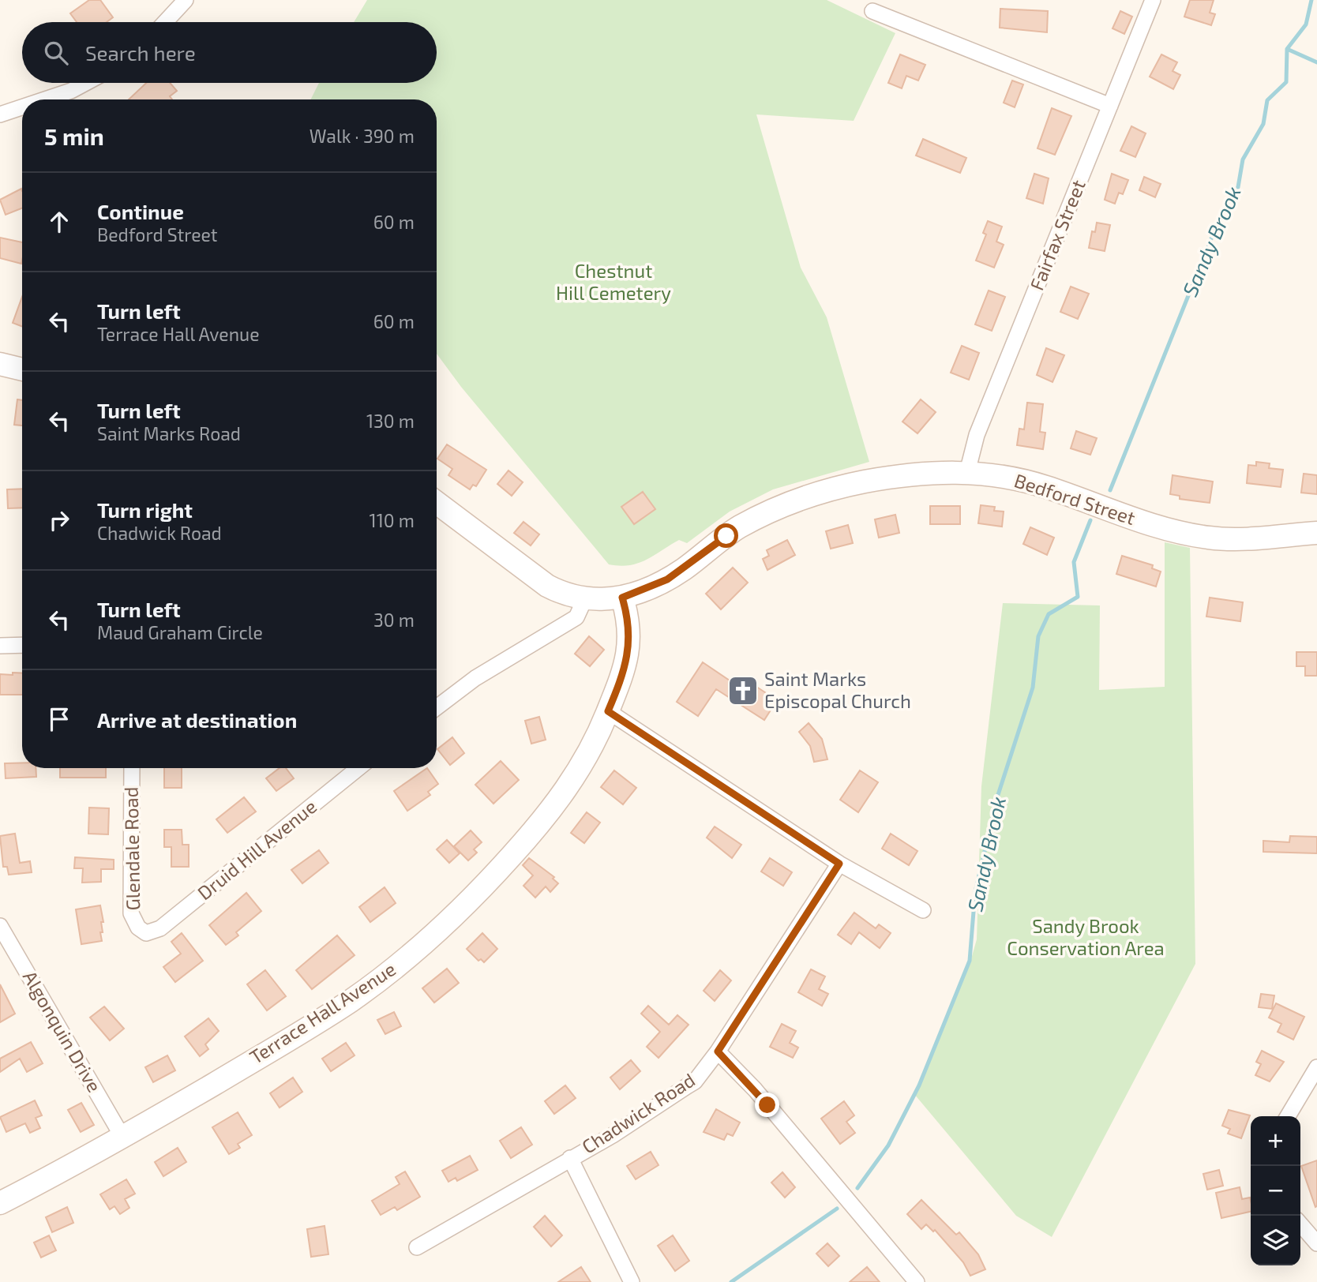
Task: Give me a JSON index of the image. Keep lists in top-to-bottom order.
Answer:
{
  "streets": {
    "main road": ["Bedford Street", "Terrace Hall Avenue"],
    "street": [
      "Fairfax Street",
      "Glendale Road",
      "Druid Hill Avenue",
      "Algonquin Drive",
      "Chadwick Road"
    ]
  },
  "crossings": [
    ["Fairfax Street", "Bedford Street"],
    ["Bedford Street", "Terrace Hall Avenue"],
    ["Glendale Road", "Druid Hill Avenue"],
    ["Terrace Hall Avenue", "Algonquin Drive"]
  ],
  "water": ["Sandy Brook"],
  "parks": ["Chestnut Hill Cemetery", "Sandy Brook Conservation Area"],
  "places": {
    "church": ["Saint Marks Episcopal Church"]
  },
  "page": {
    "search": "Search here",
    "heading": ["5 min", "Walk · 390 m"],
    "list": [
      ["Continue", "Bedford Street", "60 m"],
      ["Turn left", "Terrace Hall Avenue", "60 m"],
      ["Turn left", "Saint Marks Road", "130 m"],
      ["Turn right", "Chadwick Road", "110 m"],
      ["Turn left", "Maud Graham Circle", "30 m"],
      "Arrive at destination"
    ],
    "map_buttons": ["+", "−"]
  }
}
